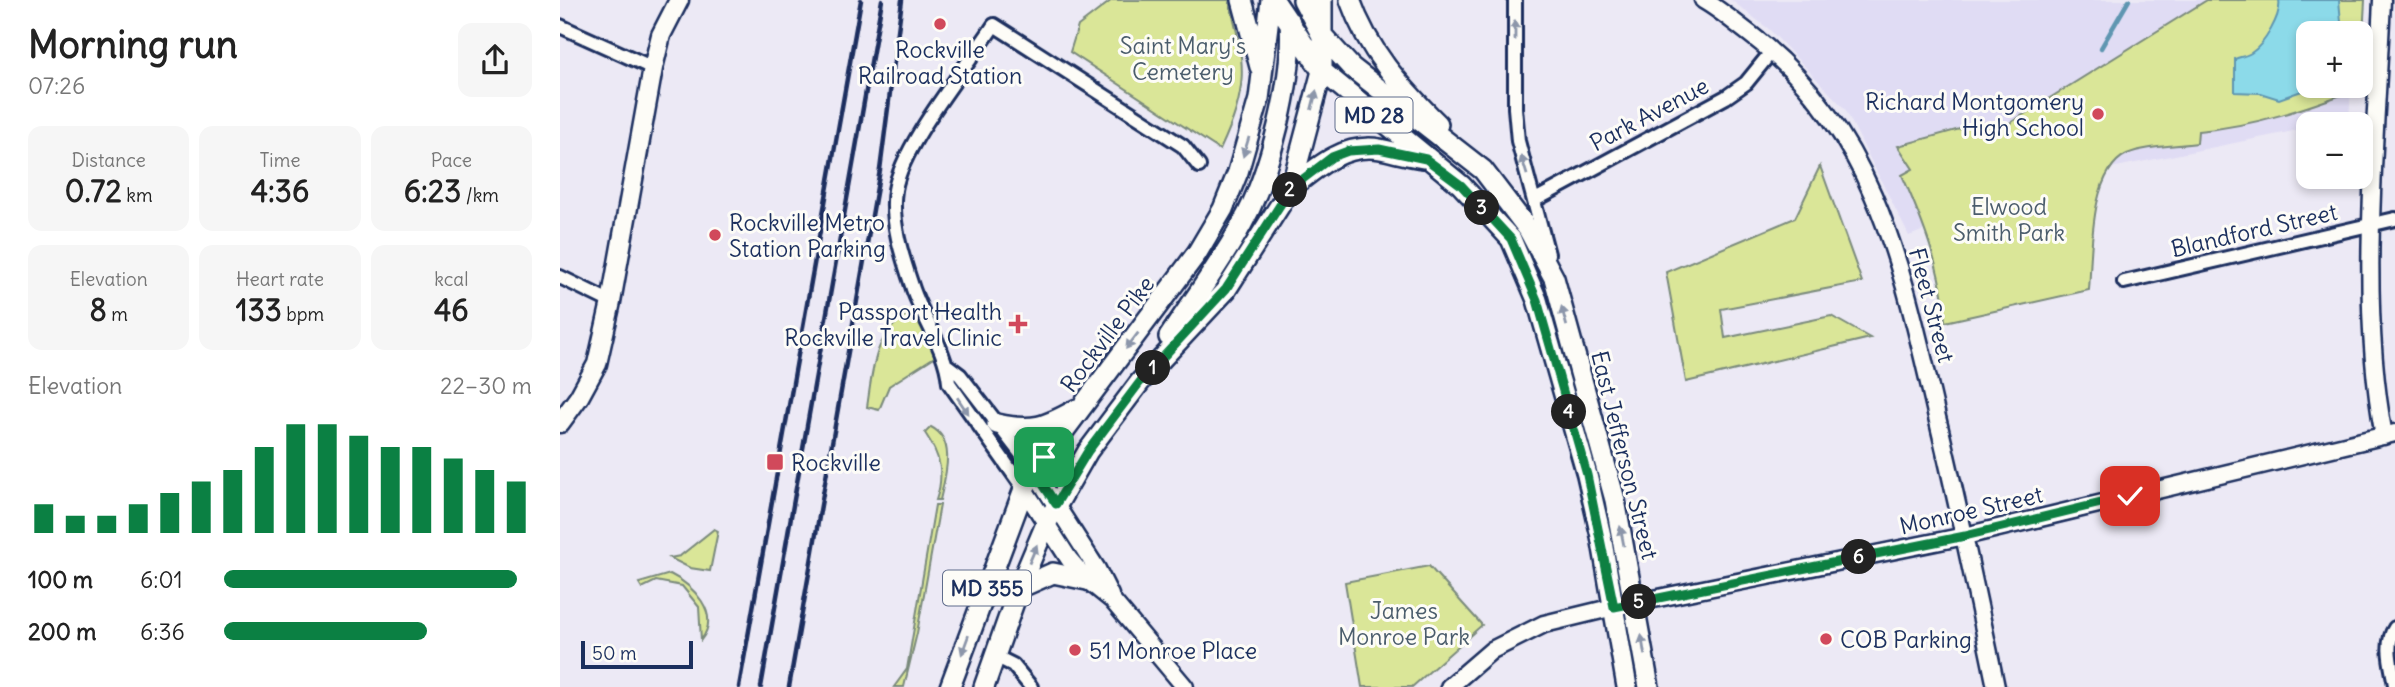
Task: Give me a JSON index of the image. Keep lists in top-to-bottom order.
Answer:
{
  "streets": {
    "main road": [
      "MD 28",
      "Rockville Pike",
      "East Jefferson Street",
      "MD 355"
    ],
    "street": [
      "Park Avenue",
      "Blandford Street",
      "Fleet Street",
      "Monroe Street"
    ]
  },
  "crossings": [
    ["Park Avenue", "Fleet Street"],
    ["MD 28", "Rockville Pike"],
    ["MD 28", "East Jefferson Street"],
    ["MD 28", "MD 355"],
    ["Fleet Street", "Monroe Street"],
    ["East Jefferson Street", "Monroe Street"]
  ],
  "parks": ["Saint Mary's Cemetery", "Elwood Smith Park", "James Monroe Park"],
  "places": {
    "other": [
      "Rockville Railroad Station",
      "Richard Montgomery High School",
      "Rockville Metro Station Parking",
      "COB Parking",
      "51 Monroe Place"
    ],
    "health": ["Passport Health Rockville Travel Clinic"],
    "transit": ["Rockville"]
  },
  "scale_bar": "50 m",
  "page": {
    "heading": ["Morning run", "07:26"],
    "map_buttons": ["+", "−"],
    "stats": [
      ["Distance", "0.72 km"],
      ["Time", "4:36"],
      ["Pace", "6:23 /km"],
      ["Elevation", "8 m"],
      ["Heart rate", "133 bpm"],
      ["kcal", "46"]
    ],
    "pins": [
      "2",
      "3",
      "1",
      "4",
      "6",
      "5"
    ],
    "chart": ["Elevation", "22–30 m"],
    "list": [
      {
        "name": "100 m",
        "note": "6:01"
      },
      {
        "name": "200 m",
        "note": "6:36"
      }
    ],
    "scale": "50 m"
  }
}
